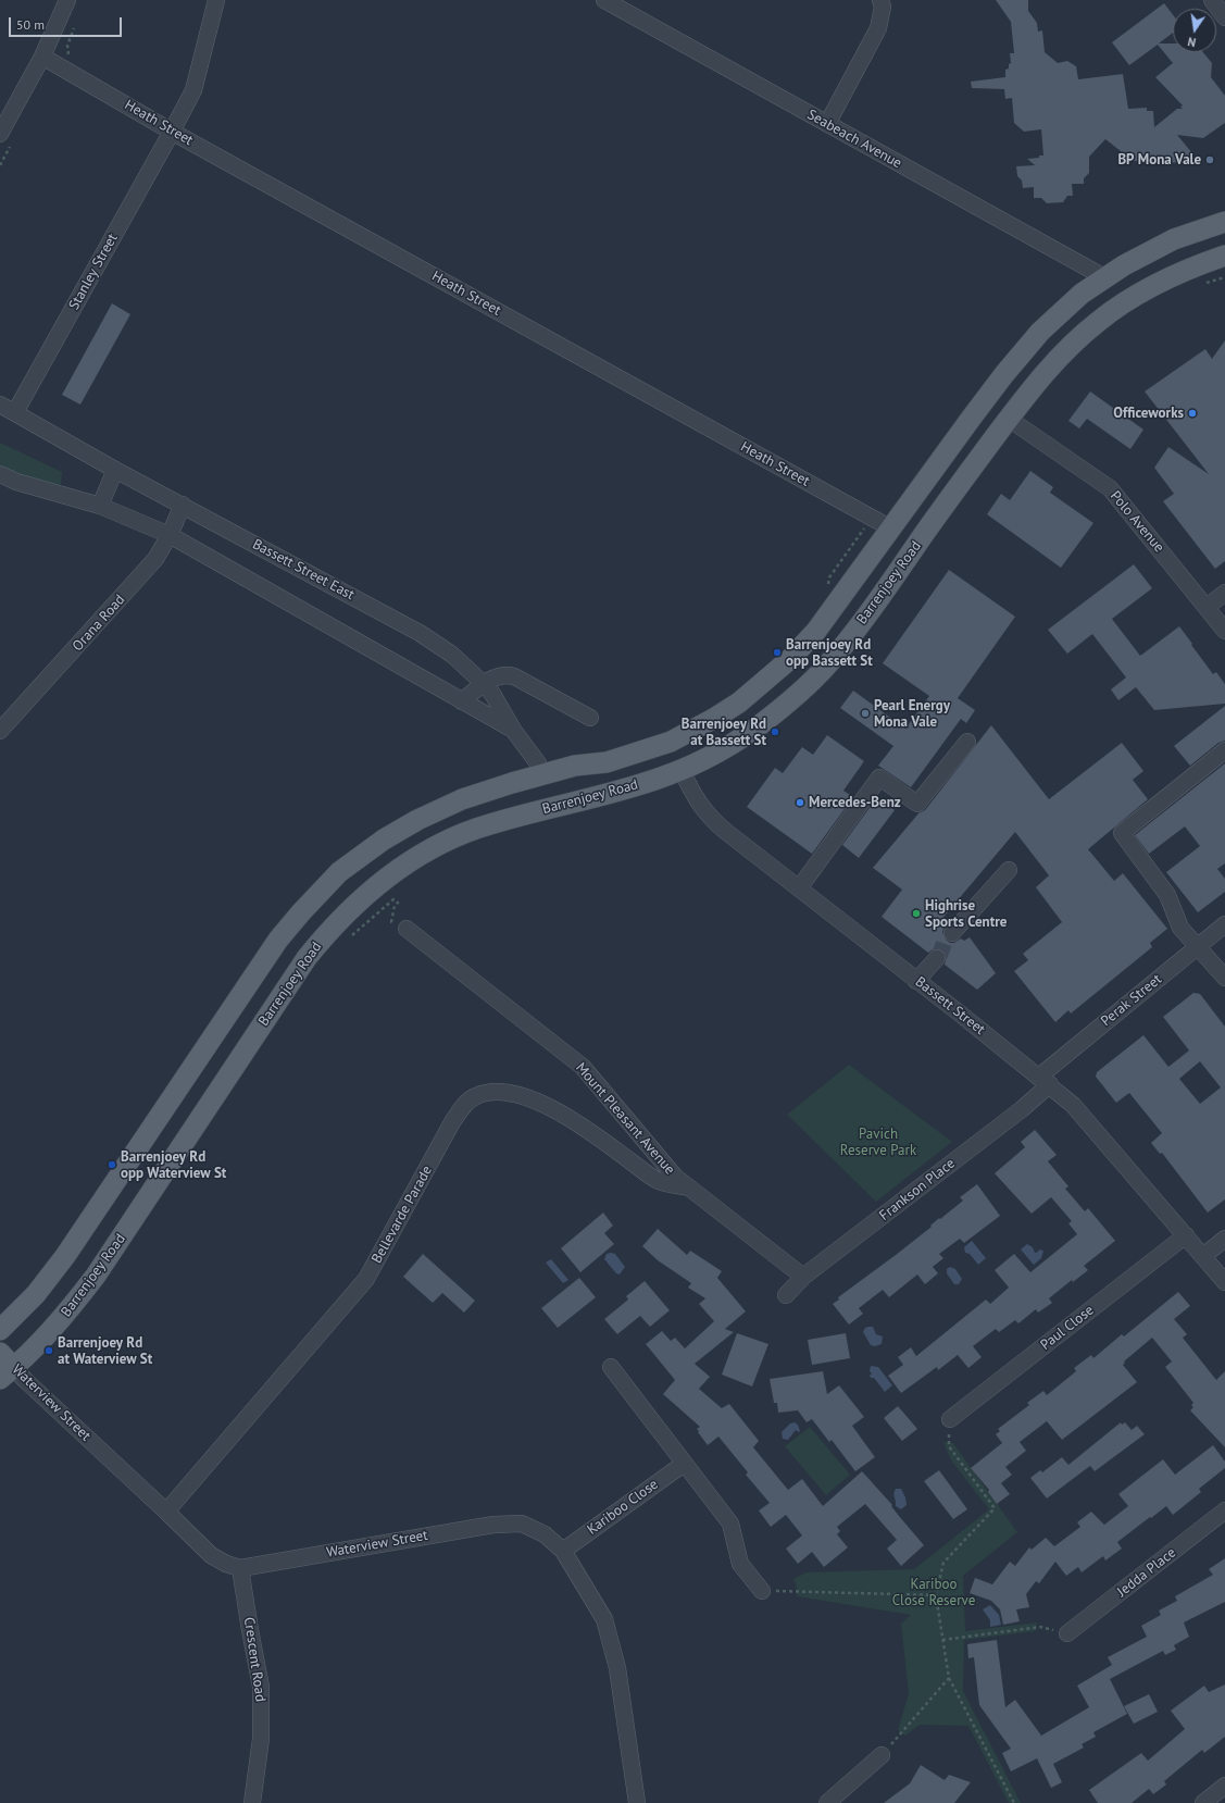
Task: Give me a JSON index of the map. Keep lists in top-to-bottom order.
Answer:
{
  "streets": {
    "main road": [
      "Bassett Street East",
      "Barrenjoey Road",
      "Bassett Street",
      "Waterview Street"
    ],
    "street": [
      "Heath Street",
      "Seabeach Avenue",
      "Stanley Street",
      "Polo Avenue",
      "Orana Road",
      "Perak Street",
      "Mount Pleasant Avenue",
      "Frankson Place",
      "Bellevarde Parade",
      "Paul Close",
      "Kariboo Close",
      "Jedda Place",
      "Crescent Road"
    ]
  },
  "crossings": [
    ["Heath Street", "Stanley Street"],
    ["Heath Street", "Barrenjoey Road"],
    ["Seabeach Avenue", "Barrenjoey Road"],
    ["Stanley Street", "Bassett Street East"],
    ["Polo Avenue", "Barrenjoey Road"],
    ["Bassett Street East", "Barrenjoey Road"],
    ["Bassett Street East", "Orana Road"],
    ["Barrenjoey Road", "Bassett Street"],
    ["Barrenjoey Road", "Waterview Street"],
    ["Perak Street", "Bassett Street"],
    ["Perak Street", "Frankson Place"],
    ["Bassett Street", "Frankson Place"],
    ["Bassett Street", "Paul Close"],
    ["Mount Pleasant Avenue", "Frankson Place"],
    ["Mount Pleasant Avenue", "Bellevarde Parade"],
    ["Bellevarde Parade", "Waterview Street"],
    ["Waterview Street", "Kariboo Close"],
    ["Waterview Street", "Crescent Road"]
  ],
  "parks": ["Pavich Reserve Park", "Kariboo Close Reserve"],
  "places": [
    "BP Mona Vale",
    "Officeworks",
    "Barrenjoey Rd opp Bassett St",
    "Pearl Energy Mona Vale",
    "Barrenjoey Rd at Bassett St",
    "Mercedes-Benz",
    "Highrise Sports Centre",
    "Barrenjoey Rd opp Waterview St",
    "Barrenjoey Rd at Waterview St"
  ],
  "scale_bar": "50 m",
  "north": "bottom"
}
